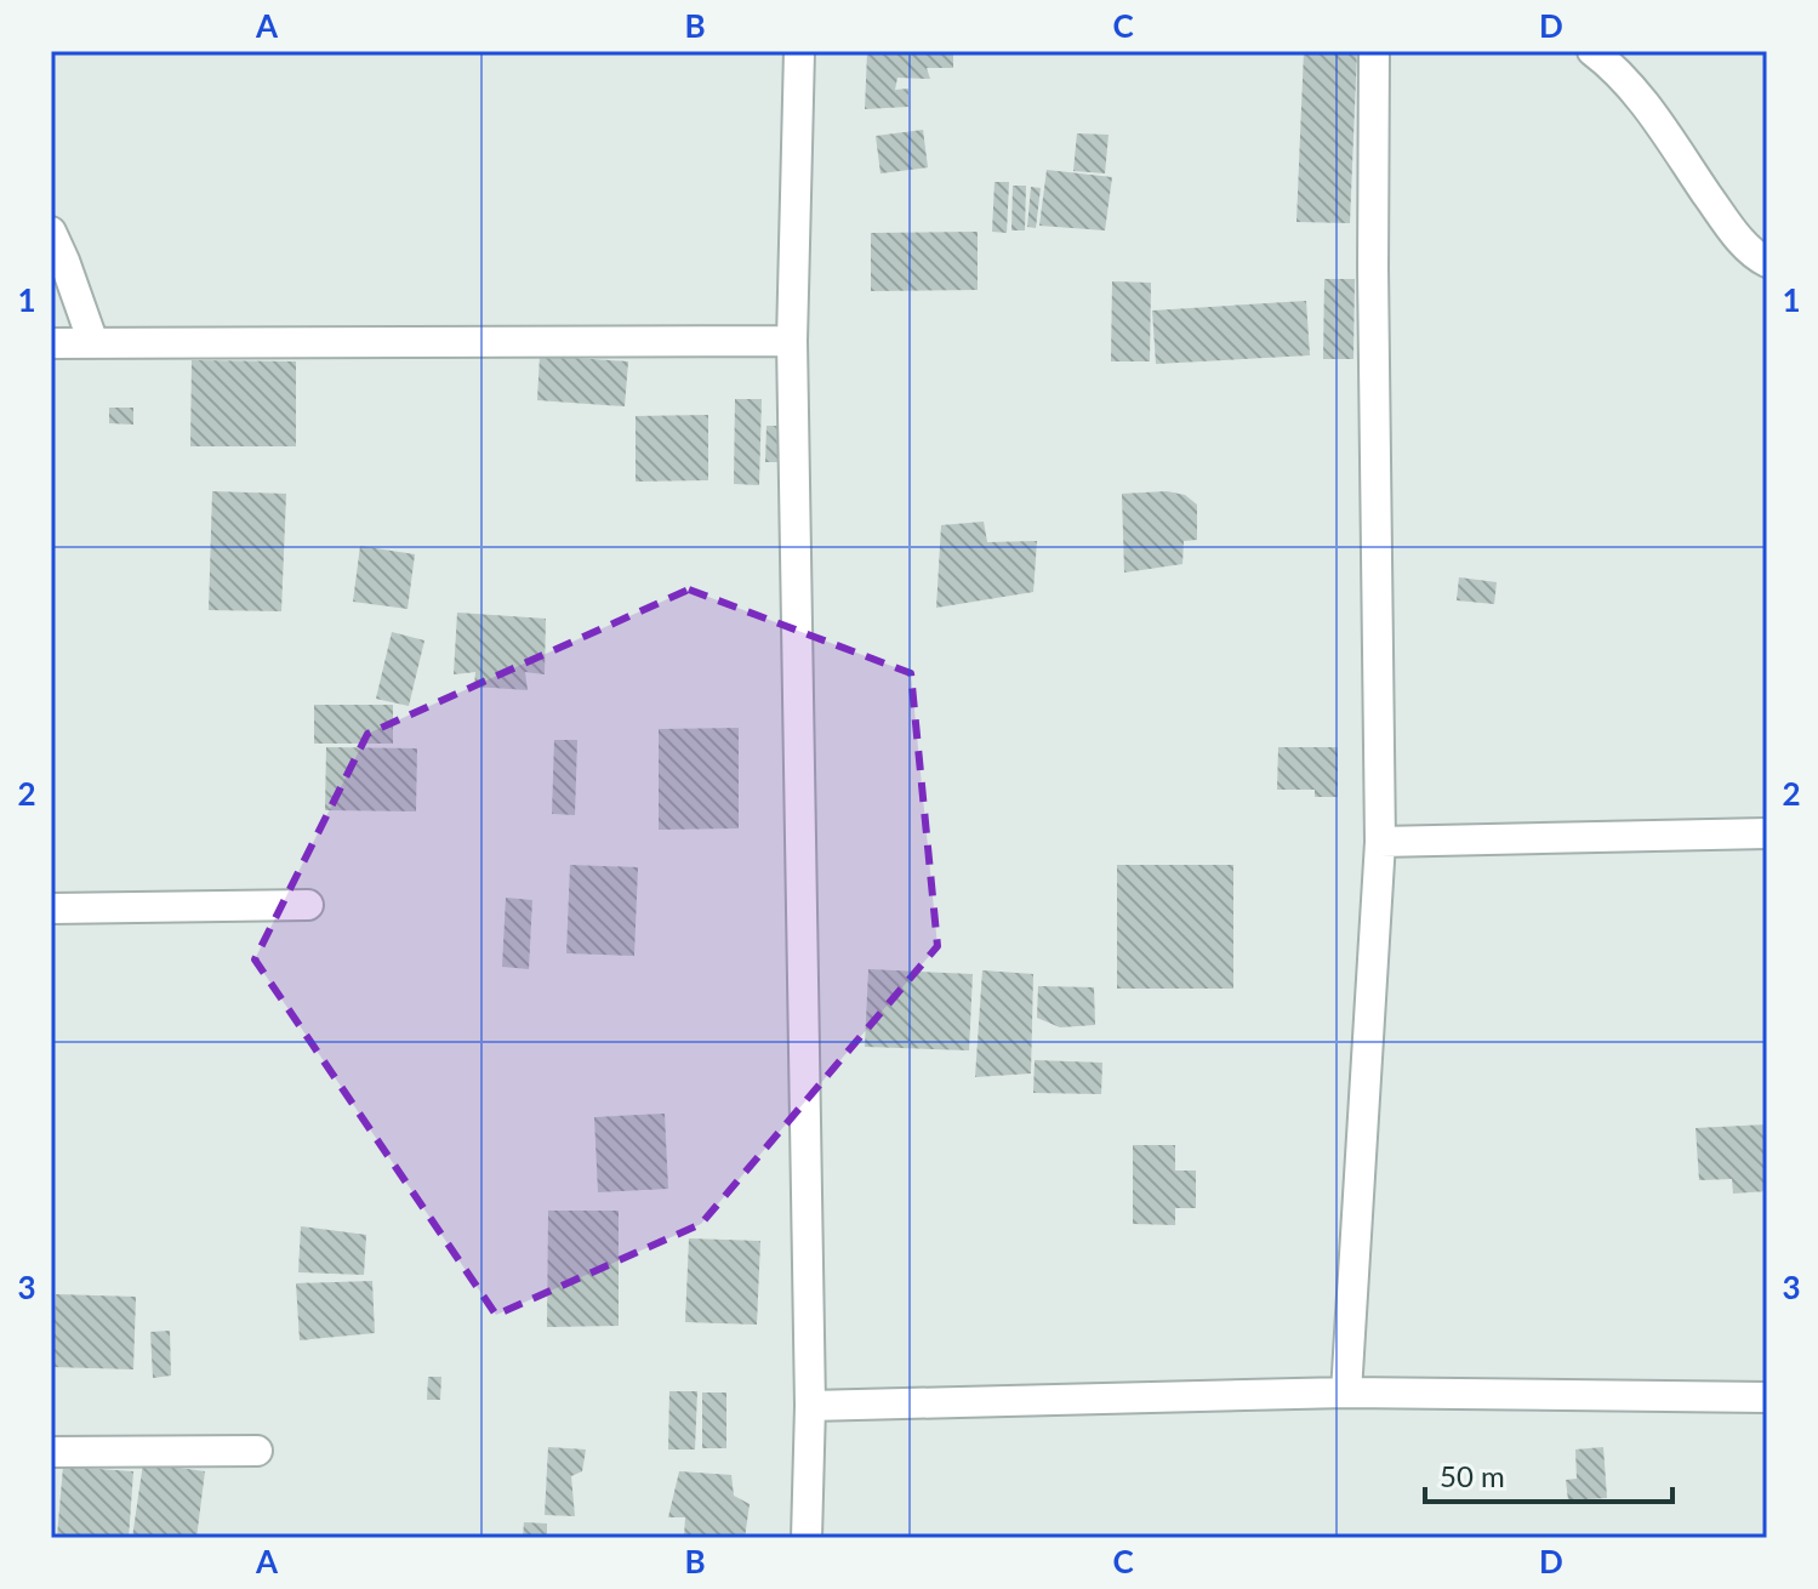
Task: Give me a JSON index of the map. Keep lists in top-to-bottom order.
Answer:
{
  "scale_bar": "50 m",
  "grid": {
    "columns": [
      "A",
      "B",
      "C",
      "D"
    ],
    "rows": ["1", "2", "3"]
  }
}
